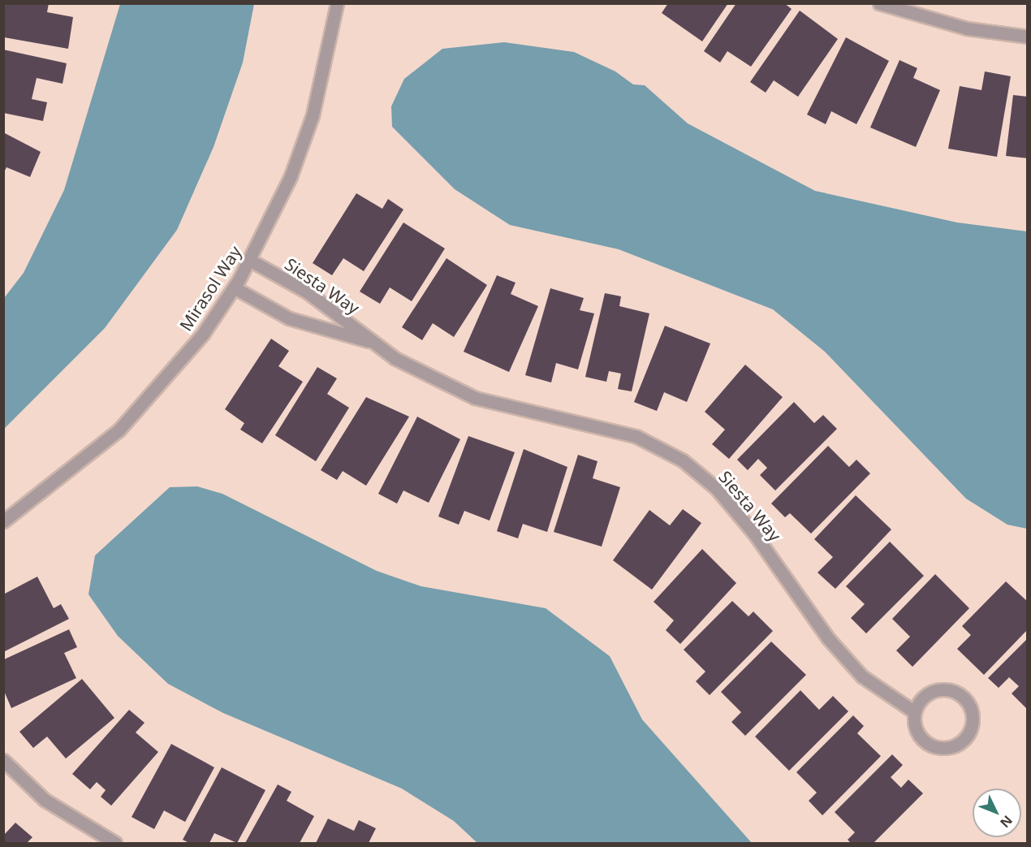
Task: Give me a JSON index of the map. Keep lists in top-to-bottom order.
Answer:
{
  "streets": {
    "street": ["Siesta Way", "Mirasol Way"]
  },
  "crossings": [
    ["Siesta Way", "Mirasol Way"]
  ],
  "north": "bottom right"
}
